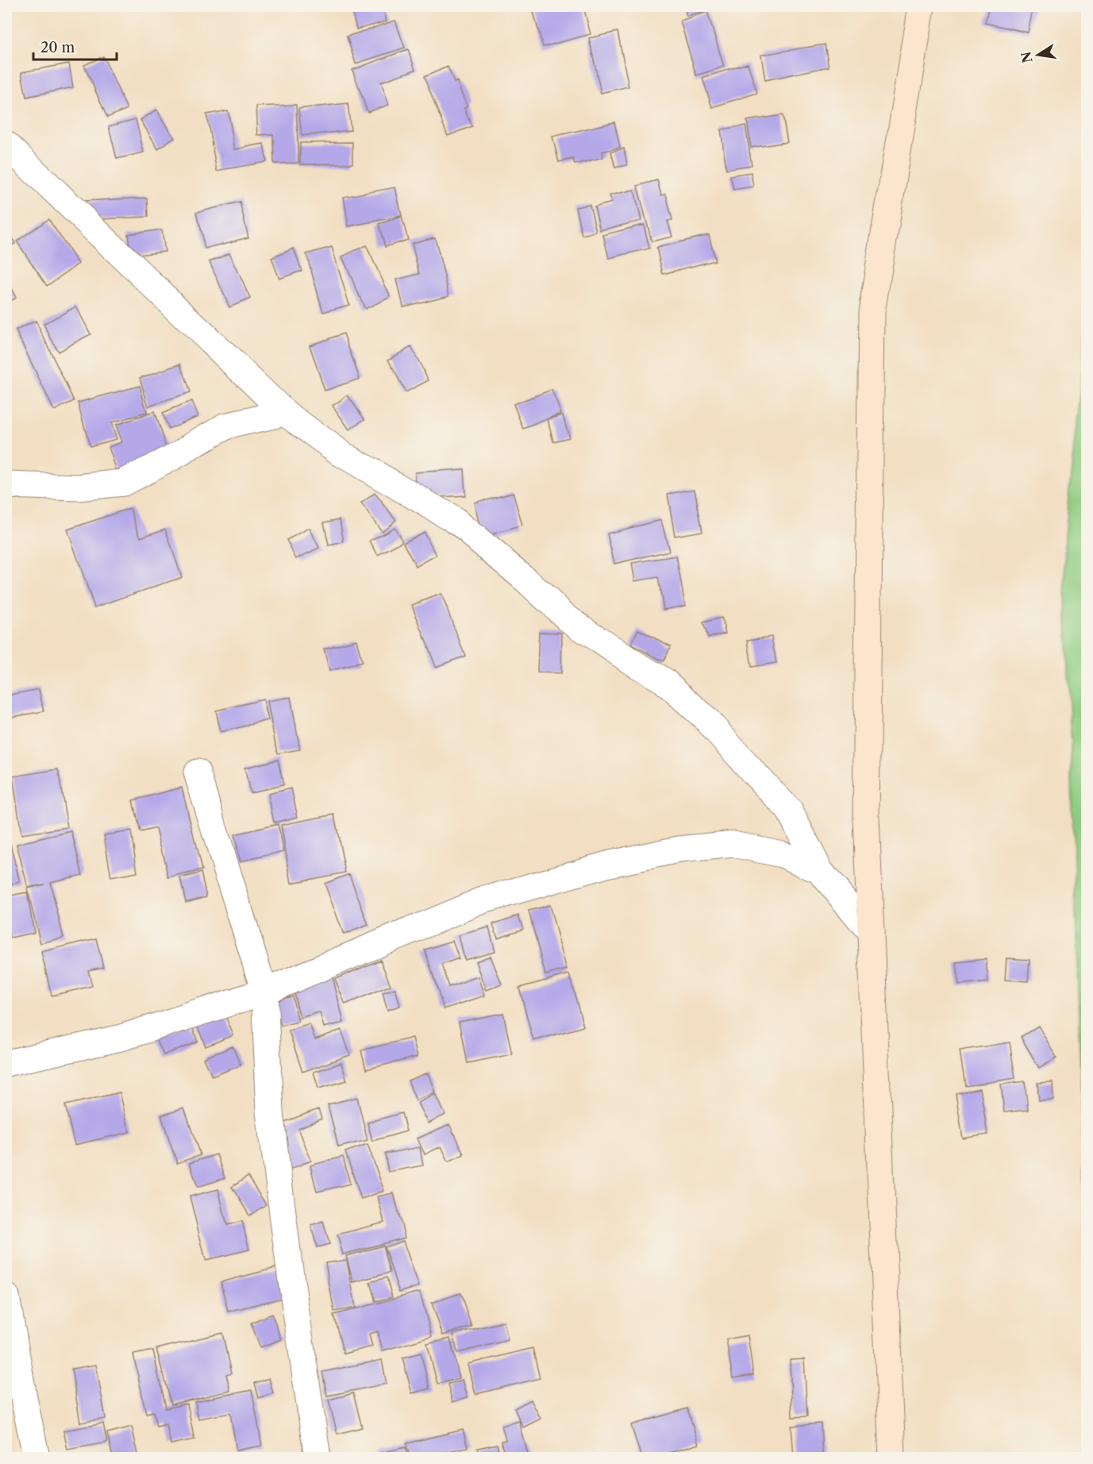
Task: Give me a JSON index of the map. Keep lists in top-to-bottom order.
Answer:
{
  "scale_bar": "20 m",
  "north": "left"
}
